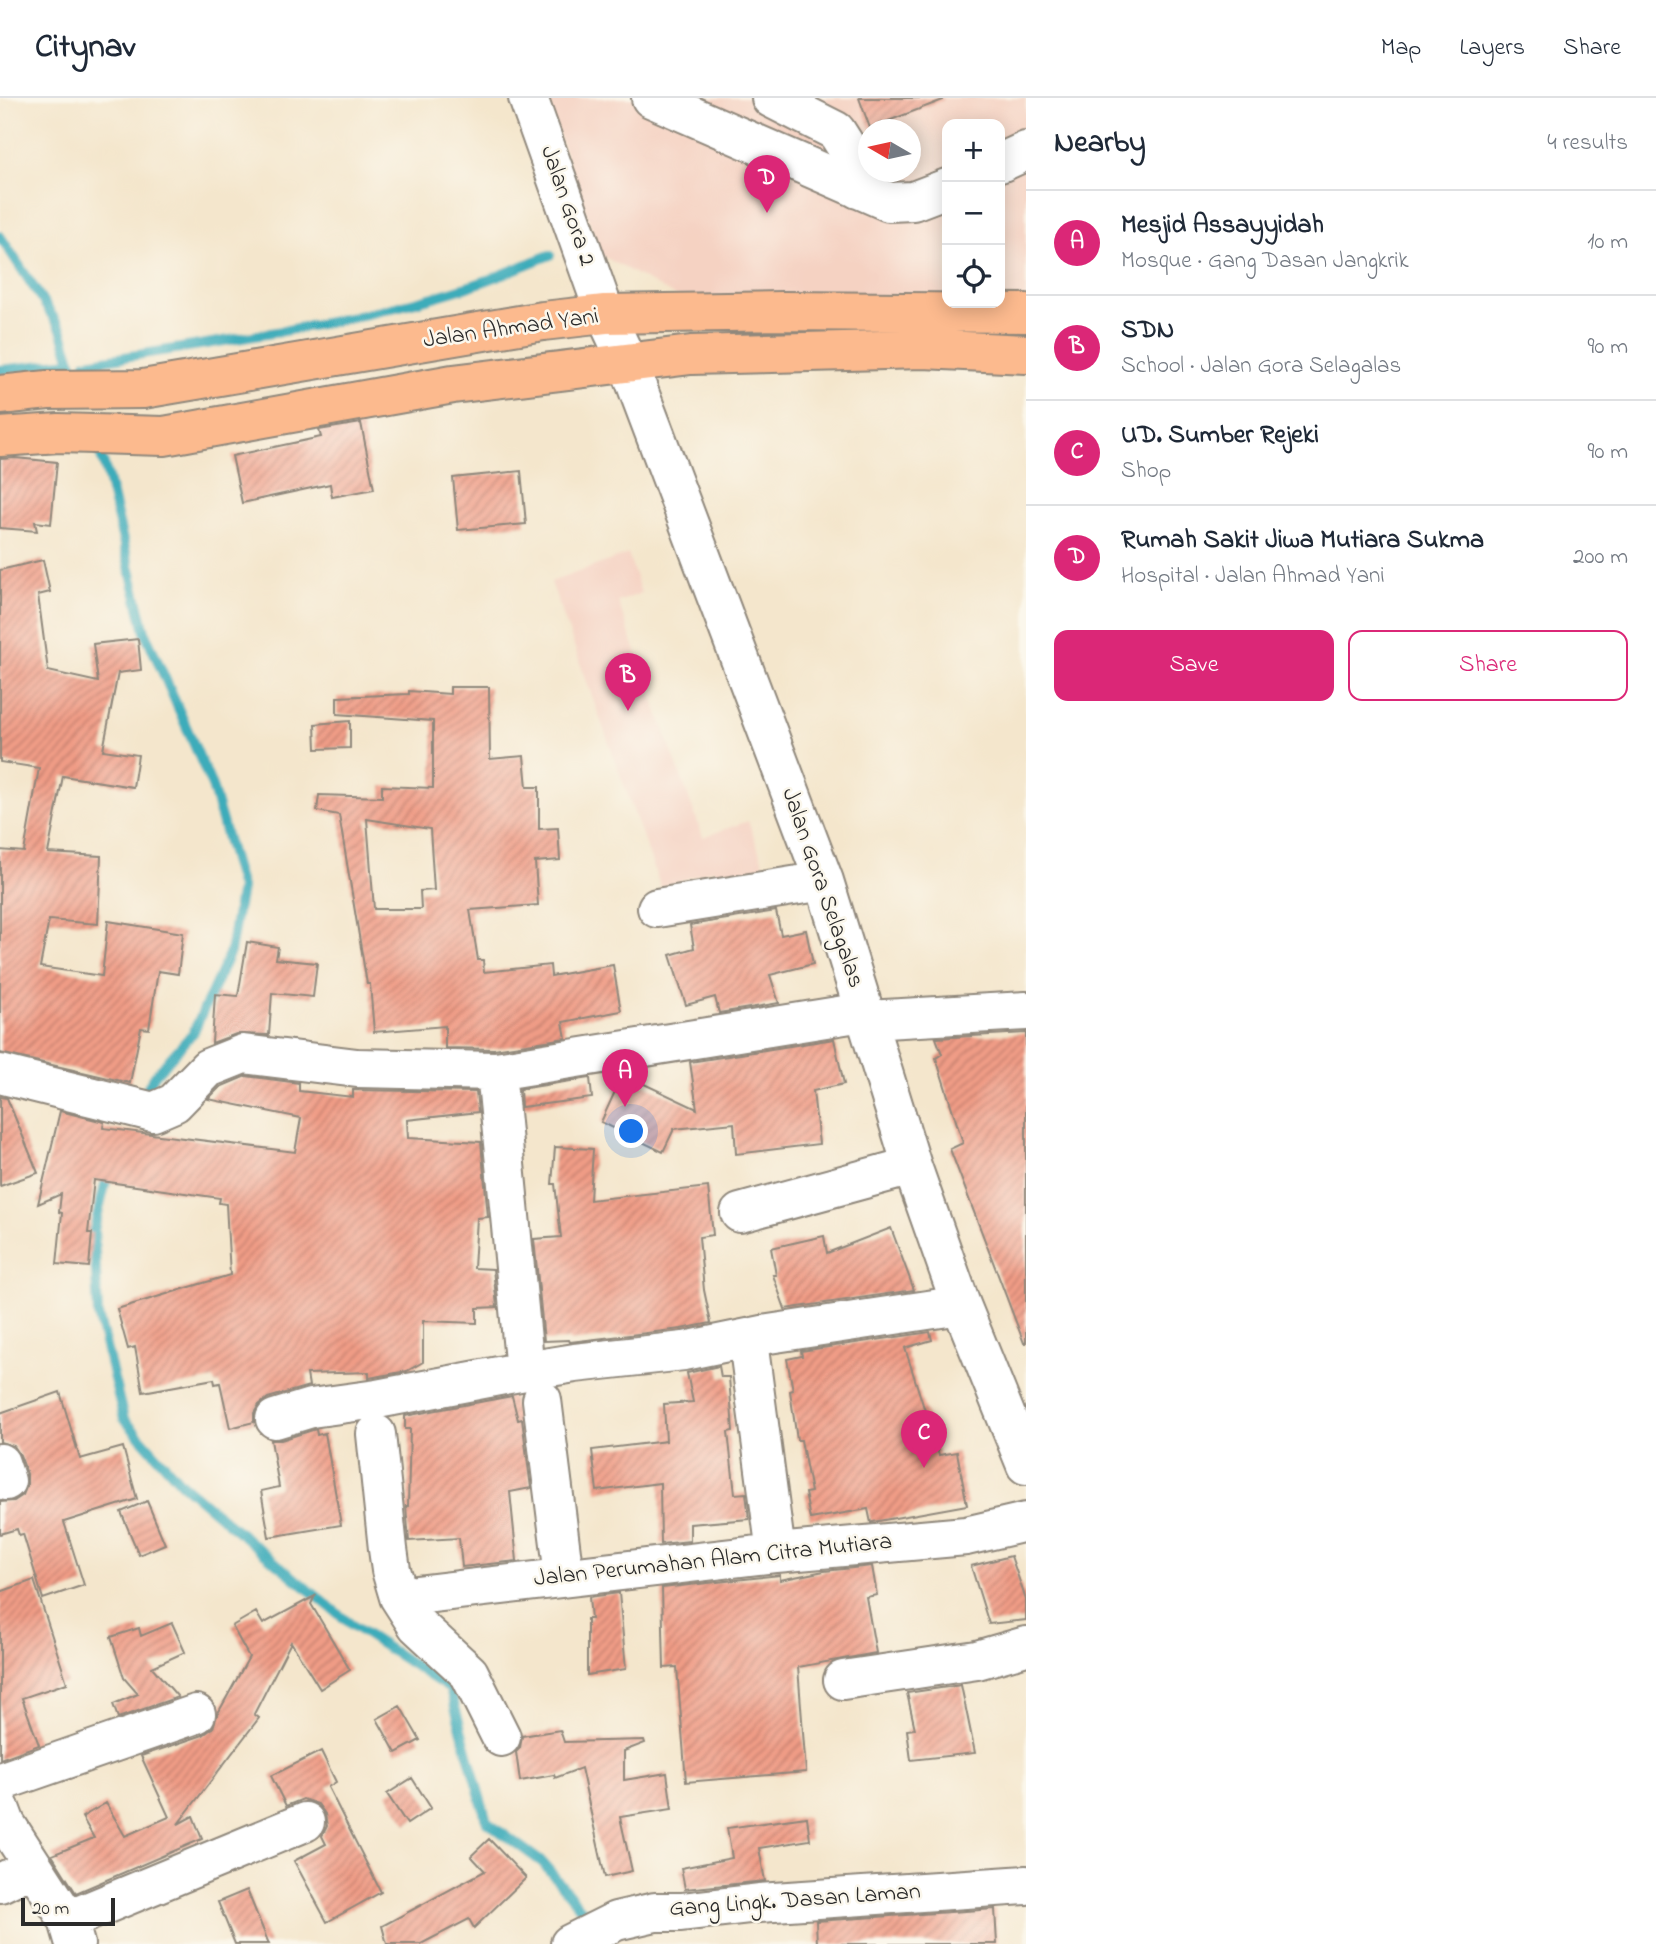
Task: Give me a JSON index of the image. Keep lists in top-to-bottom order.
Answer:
{
  "streets": {
    "highway": ["Jalan Ahmad Yani"],
    "street": [
      "Jalan Gora 2",
      "Jalan Gora Selagalas",
      "Jalan Perumahan Alam Citra Mutiara",
      "Gang Lingk. Dasan Laman"
    ]
  },
  "crossings": [
    ["Jalan Gora 2", "Jalan Ahmad Yani"],
    ["Jalan Gora 2", "Jalan Gora Selagalas"],
    ["Jalan Ahmad Yani", "Jalan Gora Selagalas"]
  ],
  "scale_bar": "20 m",
  "north": "left",
  "page": {
    "header": "Citynav",
    "nav": ["Map", "Layers", "Share"],
    "heading": ["Nearby", "4 results"],
    "map_buttons": ["+", "−"],
    "pins": [
      "D",
      "B",
      "A",
      "C"
    ],
    "list": [
      {
        "mark": "A",
        "name": "Mesjid Assayyidah",
        "note": "Mosque · Gang Dasan Jangkrik",
        "value": "10 m"
      },
      {
        "mark": "B",
        "name": "SDN",
        "note": "School · Jalan Gora Selagalas",
        "value": "90 m"
      },
      {
        "mark": "C",
        "name": "UD. Sumber Rejeki",
        "note": "Shop",
        "value": "90 m"
      },
      {
        "mark": "D",
        "name": "Rumah Sakit Jiwa Mutiara Sukma",
        "note": "Hospital · Jalan Ahmad Yani",
        "value": "200 m"
      }
    ],
    "buttons": ["Save", "Share"],
    "scale": "20 m"
  }
}
